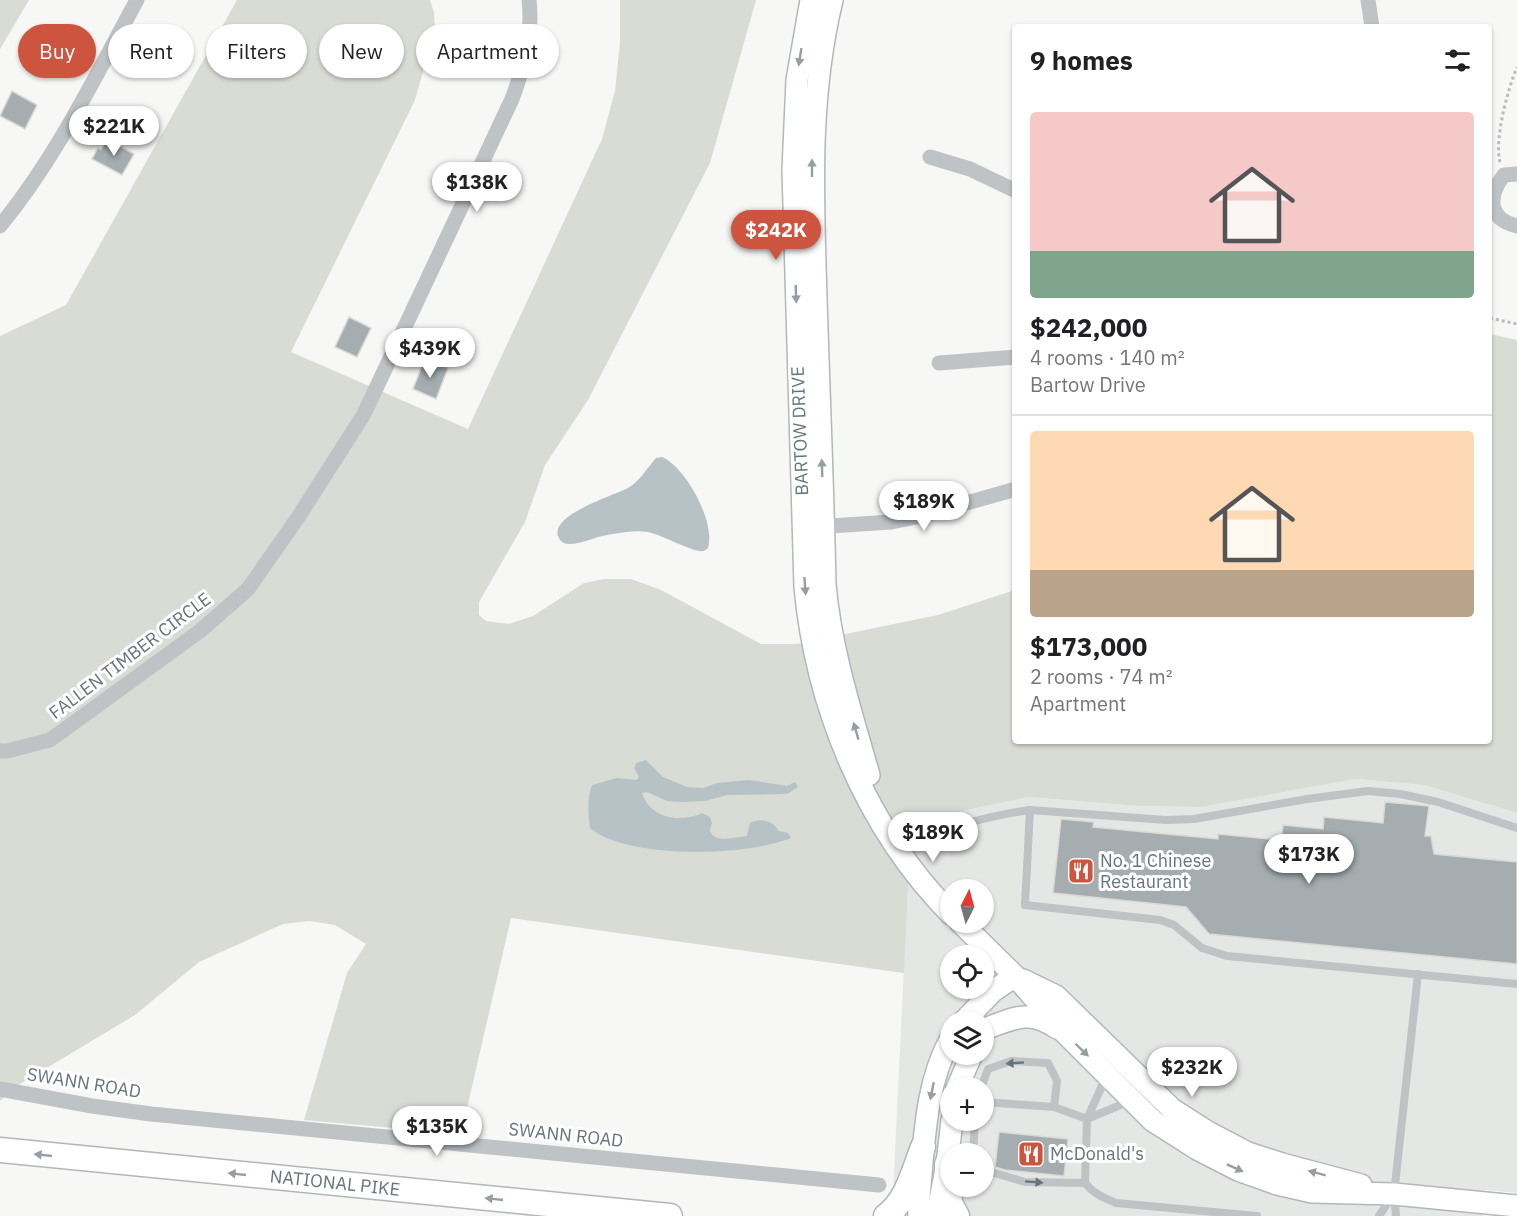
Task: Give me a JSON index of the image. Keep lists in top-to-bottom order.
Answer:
{
  "streets": {
    "main road": ["NATIONAL PIKE"],
    "street": ["BARTOW DRIVE", "FALLEN TIMBER CIRCLE", "SWANN ROAD"]
  },
  "one_way": ["NATIONAL PIKE"],
  "places": {
    "restaurant": ["No. 1 Chinese Restaurant", "McDonald's"]
  },
  "north": "top",
  "page": {
    "chip": [
      "Buy",
      "Rent",
      "Filters",
      "New",
      "Apartment"
    ],
    "heading": "9 homes",
    "list": [
      {
        "name": "$242,000",
        "note": "4 rooms · 140 m² · Bartow Drive"
      },
      {
        "name": "$173,000",
        "note": "2 rooms · 74 m² · Apartment"
      }
    ],
    "price": [
      "$221K",
      "$138K",
      "$242K",
      "$439K",
      "$189K",
      "$189K",
      "$173K",
      "$232K",
      "$135K"
    ],
    "map_buttons": ["+", "−"]
  }
}
